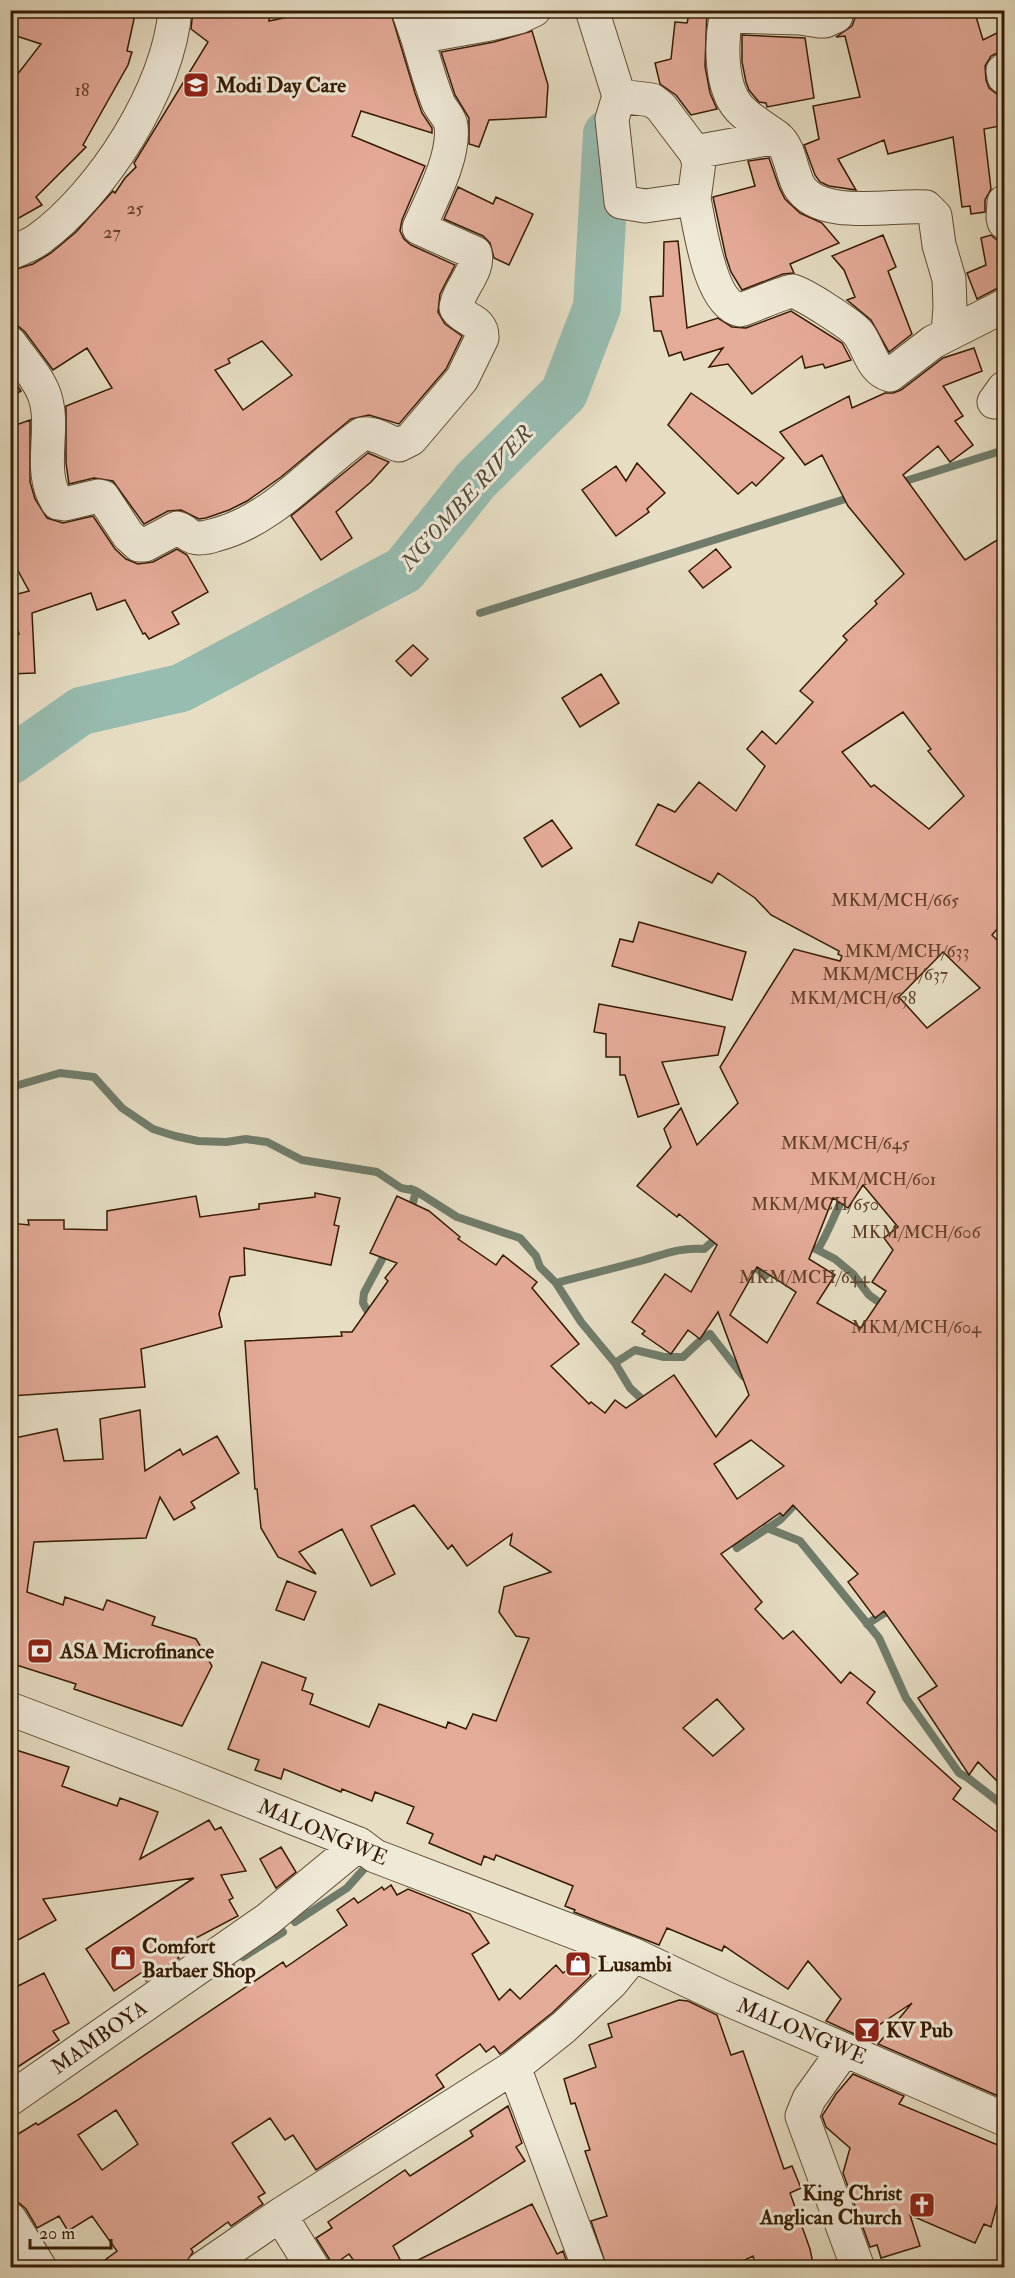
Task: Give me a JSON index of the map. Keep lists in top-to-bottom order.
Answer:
{
  "streets": {
    "street": ["MALONGWE", "MAMBOYA"]
  },
  "crossings": [
    ["MALONGWE", "MAMBOYA"]
  ],
  "water": ["NG'OMBE RIVER"],
  "places": {
    "school or university": ["Modi Day Care"],
    "bank": ["ASA Microfinance"],
    "shop": ["Comfort Barbaer Shop", "Lusambi"],
    "bar": ["KV Pub"],
    "church": ["King Christ Anglican Church"]
  },
  "house_numbers": [
    "18",
    "25",
    "27",
    "MKM/MCH/665",
    "MKM/MCH/633",
    "MKM/MCH/637",
    "MKM/MCH/638",
    "MKM/MCH/645",
    "MKM/MCH/601",
    "MKM/MCH/650",
    "MKM/MCH/606",
    "MKM/MCH/644",
    "MKM/MCH/604"
  ],
  "scale_bar": "20 m"
}
